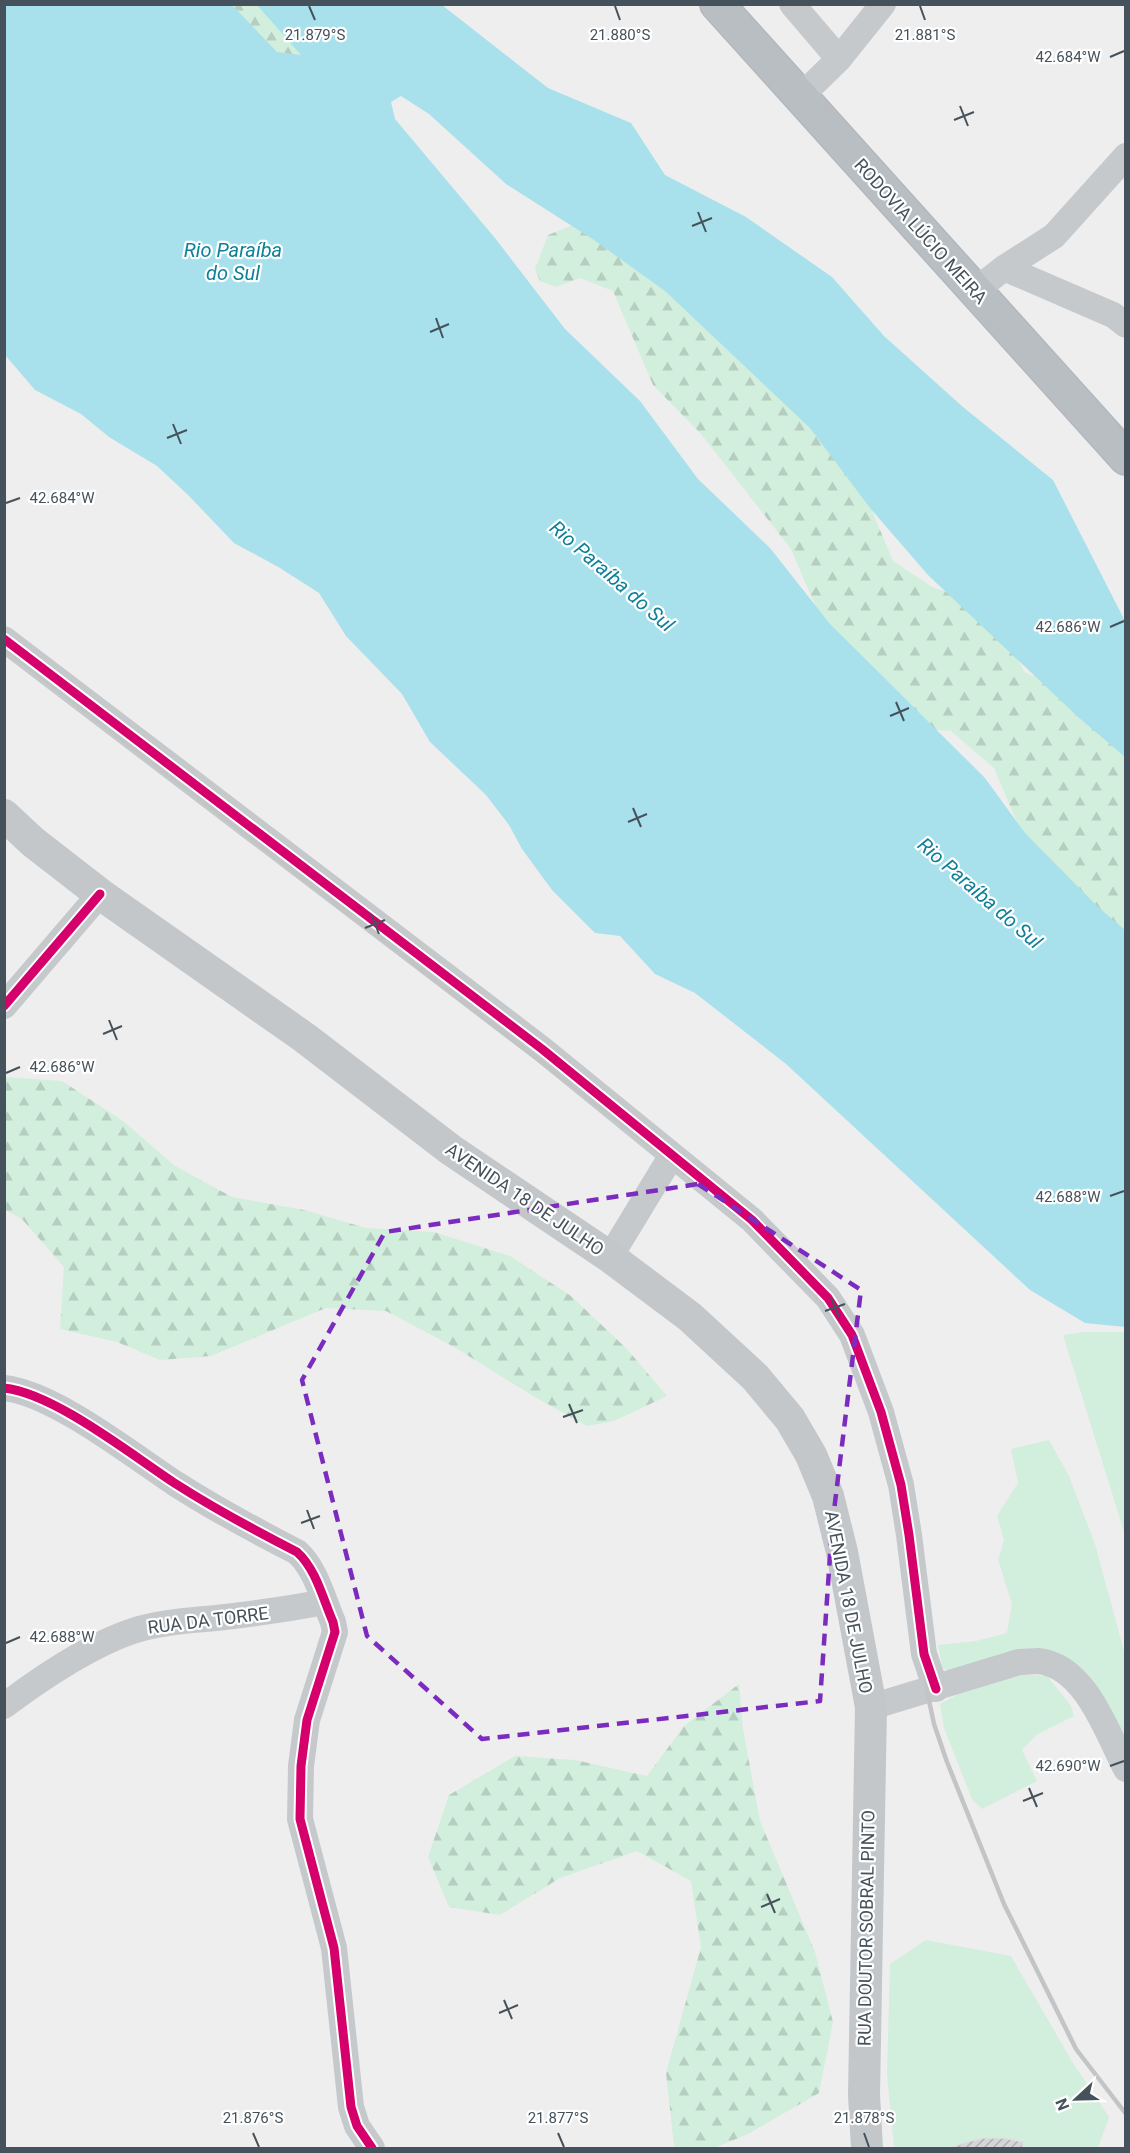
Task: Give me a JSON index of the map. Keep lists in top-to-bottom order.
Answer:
{
  "streets": {
    "highway": ["RODOVIA LÚCIO MEIRA"],
    "main road": ["AVENIDA 18 DE JULHO", "RUA DOUTOR SOBRAL PINTO"],
    "street": ["RUA DA TORRE"]
  },
  "crossings": [
    ["AVENIDA 18 DE JULHO", "RUA DOUTOR SOBRAL PINTO"]
  ],
  "water": ["Rio Paraíba do Sul"],
  "north": "left",
  "coordinates": [
    "21.879°S",
    "21.880°S",
    "21.881°S",
    "42.684°W",
    "42.686°W",
    "42.688°W",
    "42.690°W",
    "21.876°S",
    "21.877°S",
    "21.878°S"
  ]
}
